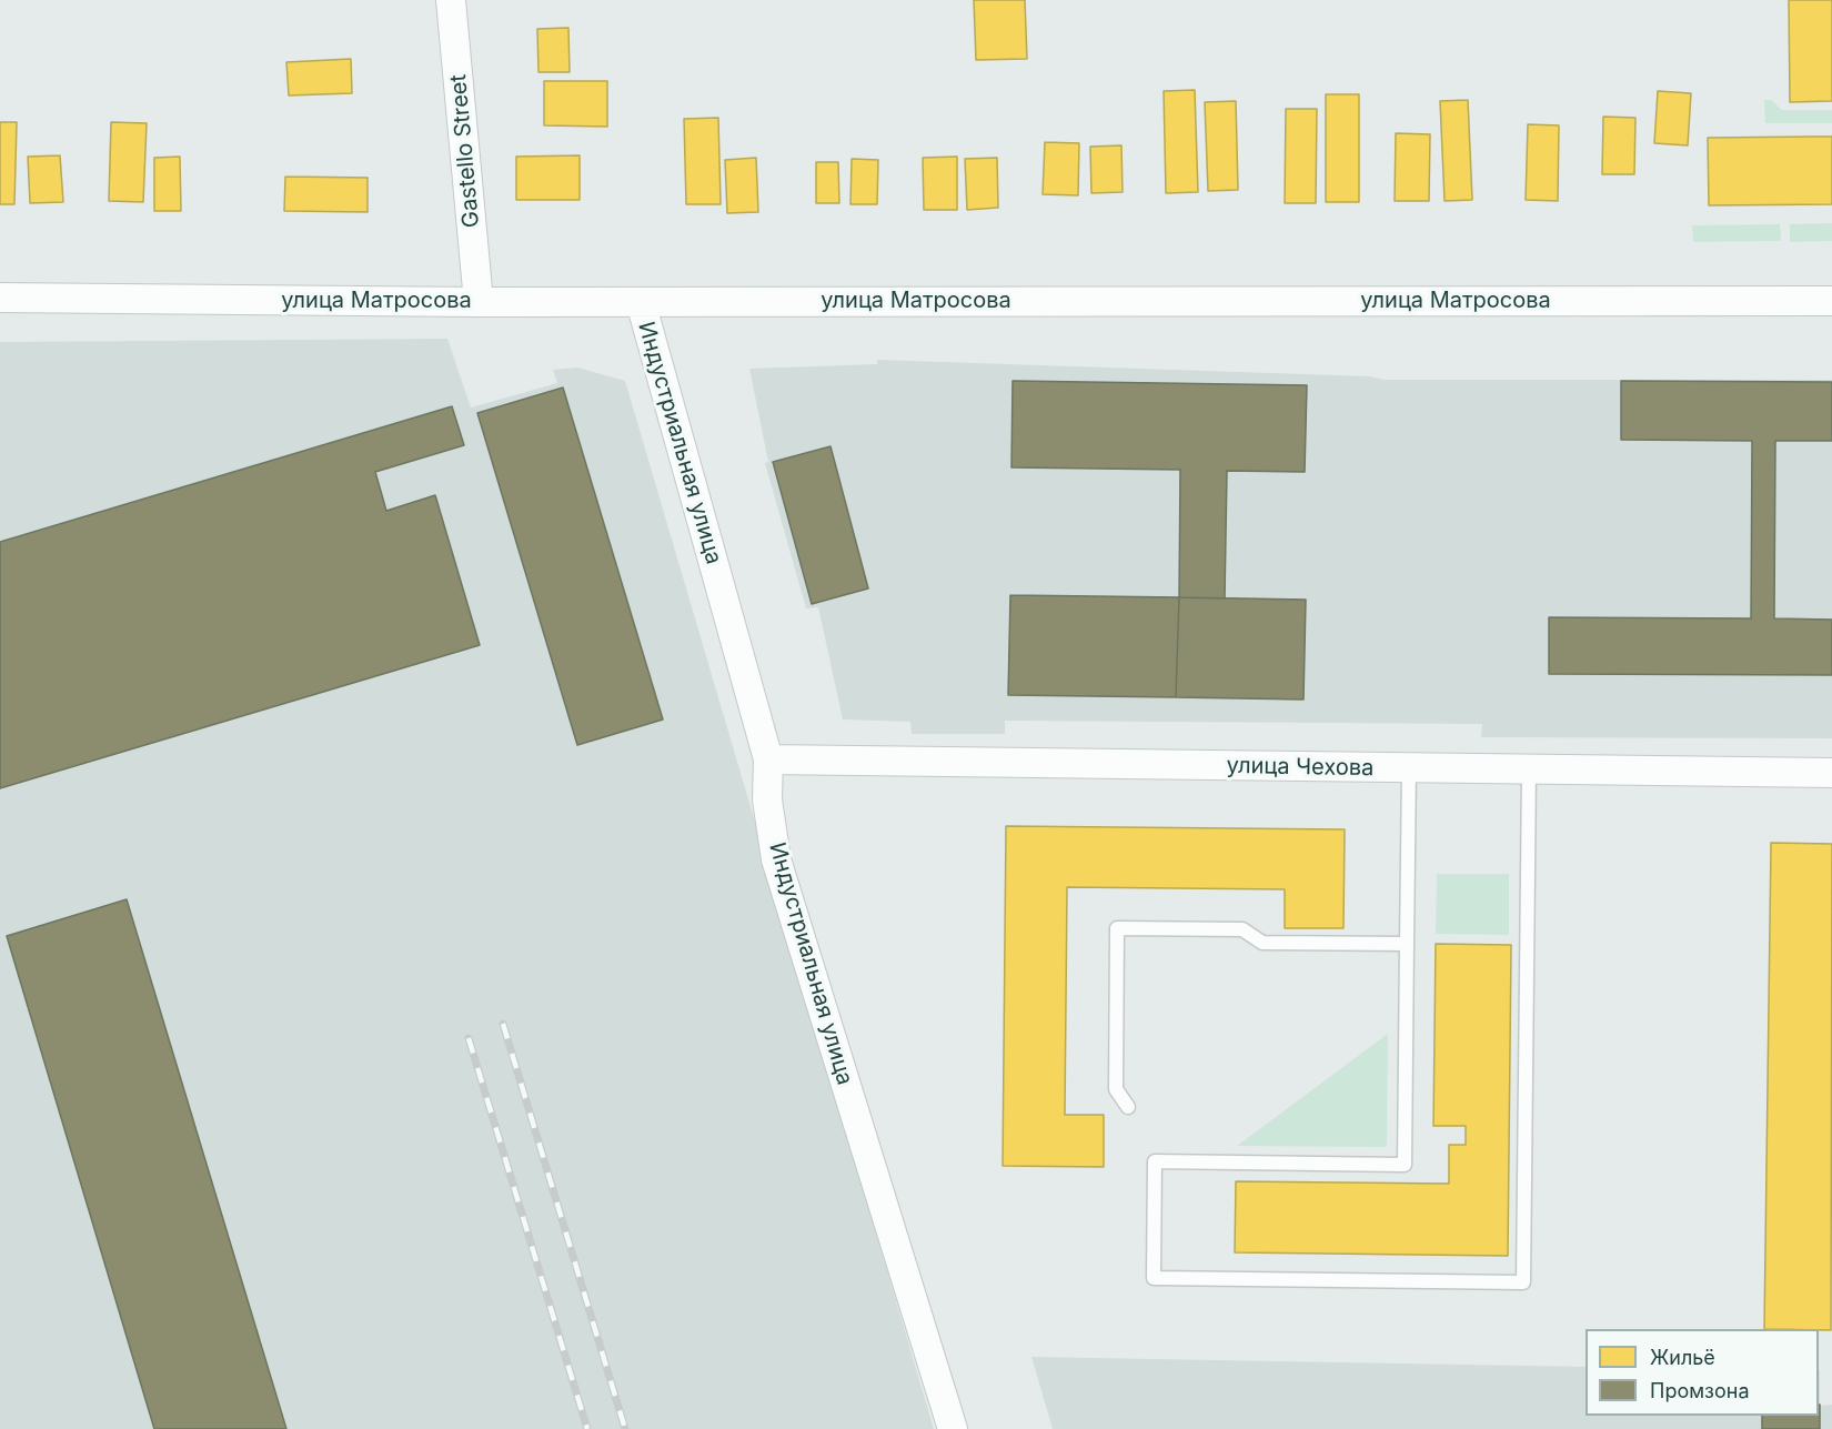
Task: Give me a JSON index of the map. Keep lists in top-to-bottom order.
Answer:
{
  "streets": {
    "street": [
      "Gastello Street",
      "улица Матросова",
      "Индустриальная улица",
      "улица Чехова"
    ]
  },
  "crossings": [
    ["Gastello Street", "улица Матросова"],
    ["улица Матросова", "Индустриальная улица"],
    ["Индустриальная улица", "улица Чехова"]
  ],
  "legend": ["Жильё", "Промзона"]
}
